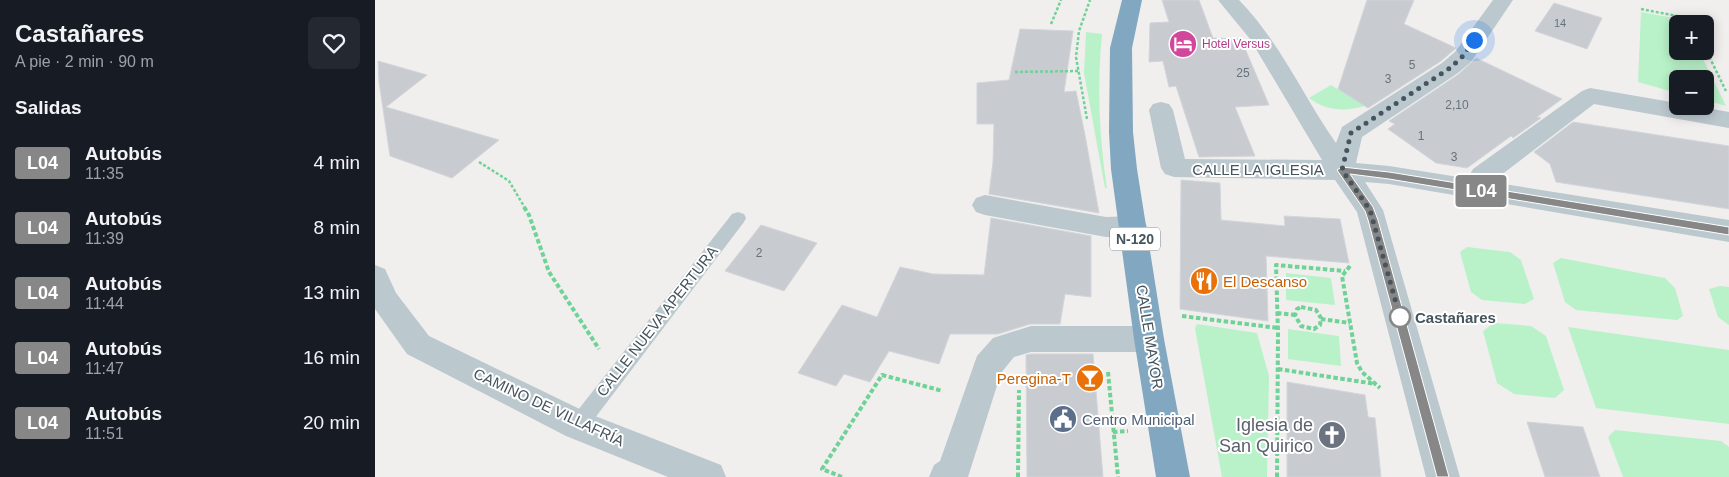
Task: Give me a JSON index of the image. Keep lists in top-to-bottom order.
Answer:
{
  "streets": {
    "highway": ["N-120", "CALLE MAYOR"],
    "street": ["CALLE LA IGLESIA", "CAMINO DE VILLAFRÍA"],
    "lane": ["CALLE NUEVA APERTURA"]
  },
  "crossings": [
    ["CALLE NUEVA APERTURA", "CAMINO DE VILLAFRÍA"]
  ],
  "places": {
    "hotel": ["Hotel Versus"],
    "restaurant": ["El Descanso"],
    "other": ["Castañares"],
    "bar": ["Peregina-T"],
    "public building": ["Centro Municipal"],
    "church": ["Iglesia de San Quirico"]
  },
  "lines": ["bus line L04"],
  "house_numbers": [
    "14",
    "5",
    "25",
    "3",
    "2,10",
    "1",
    "3",
    "2"
  ],
  "page": {
    "heading": [
      ["Castañares", "A pie · 2 min · 90 m"],
      "Salidas"
    ],
    "on_map": "L04",
    "map_buttons": ["+", "−"],
    "list": [
      {
        "mark": "L04",
        "name": "Autobús",
        "note": "11:35",
        "value": "4 min"
      },
      {
        "mark": "L04",
        "name": "Autobús",
        "note": "11:39",
        "value": "8 min"
      },
      {
        "mark": "L04",
        "name": "Autobús",
        "note": "11:44",
        "value": "13 min"
      },
      {
        "mark": "L04",
        "name": "Autobús",
        "note": "11:47",
        "value": "16 min"
      },
      {
        "mark": "L04",
        "name": "Autobús",
        "note": "11:51",
        "value": "20 min"
      }
    ]
  }
}
